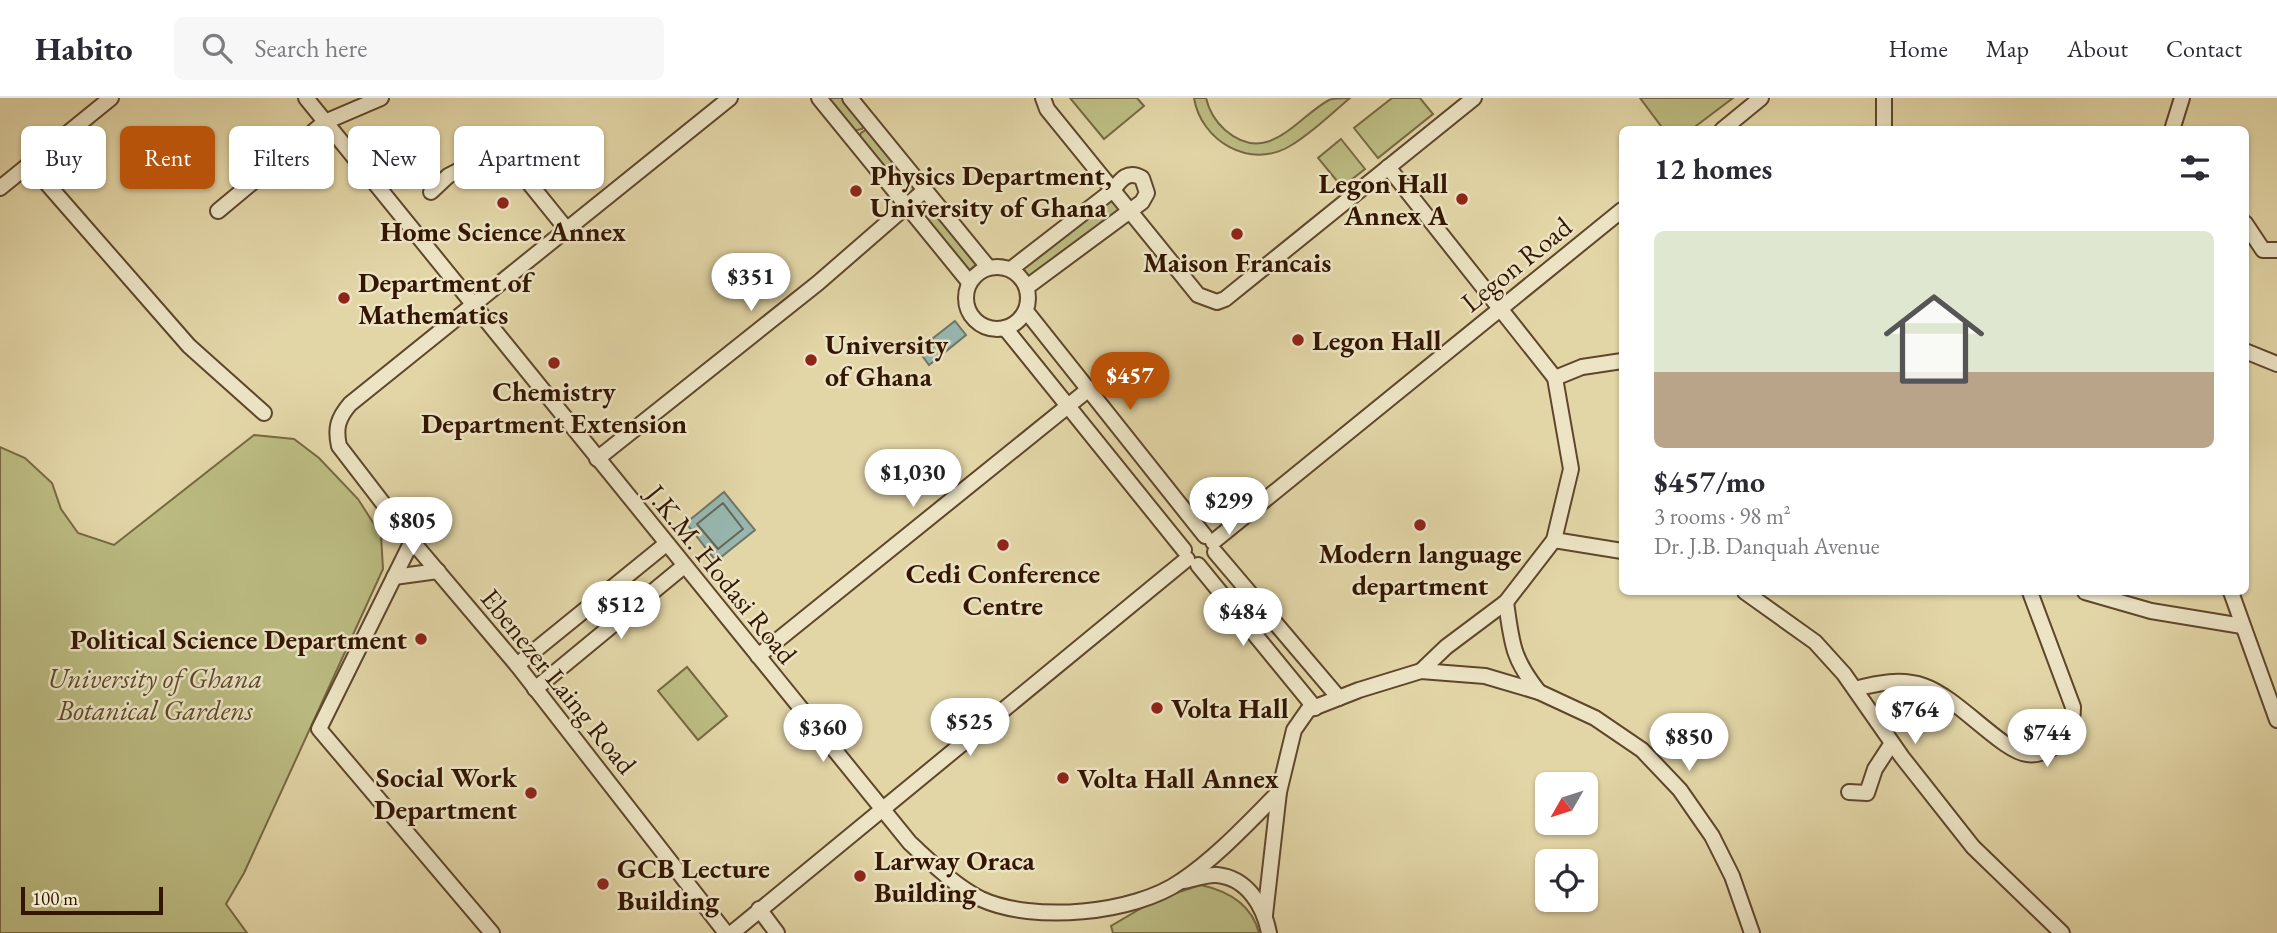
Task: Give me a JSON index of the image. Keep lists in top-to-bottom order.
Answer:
{
  "streets": {
    "street": ["Legon Road", "J.K.M. Hodasi Road", "Ebenezer Laing Road"]
  },
  "crossings": [
    ["J.K.M. Hodasi Road", "Ebenezer Laing Road"]
  ],
  "parks": ["University of Ghana Botanical Gardens"],
  "places": [
    "Physics Department, University of Ghana",
    "Legon Hall Annex A",
    "Home Science Annex",
    "Maison Francais",
    "Department of Mathematics",
    "Legon Hall",
    "University of Ghana",
    "Chemistry Department Extension",
    "Modern language department",
    "Cedi Conference Centre",
    "Political Science Department",
    "Volta Hall",
    "Volta Hall Annex",
    "Social Work Department",
    "Larway Oraca Building",
    "GCB Lecture Building"
  ],
  "scale_bar": "100 m",
  "north": "bottom left",
  "page": {
    "header": "Habito",
    "search": "Search here",
    "nav": [
      "Home",
      "Map",
      "About",
      "Contact"
    ],
    "chip": [
      "Buy",
      "Rent",
      "Filters",
      "New",
      "Apartment"
    ],
    "heading": "12 homes",
    "list": [
      {
        "name": "$457/mo",
        "note": "3 rooms · 98 m² · Dr. J.B. Danquah Avenue"
      }
    ],
    "price": [
      "$351",
      "$457",
      "$1,030",
      "$299",
      "$805",
      "$512",
      "$484",
      "$764",
      "$525",
      "$360",
      "$744",
      "$850"
    ],
    "scale": "100 m"
  }
}
